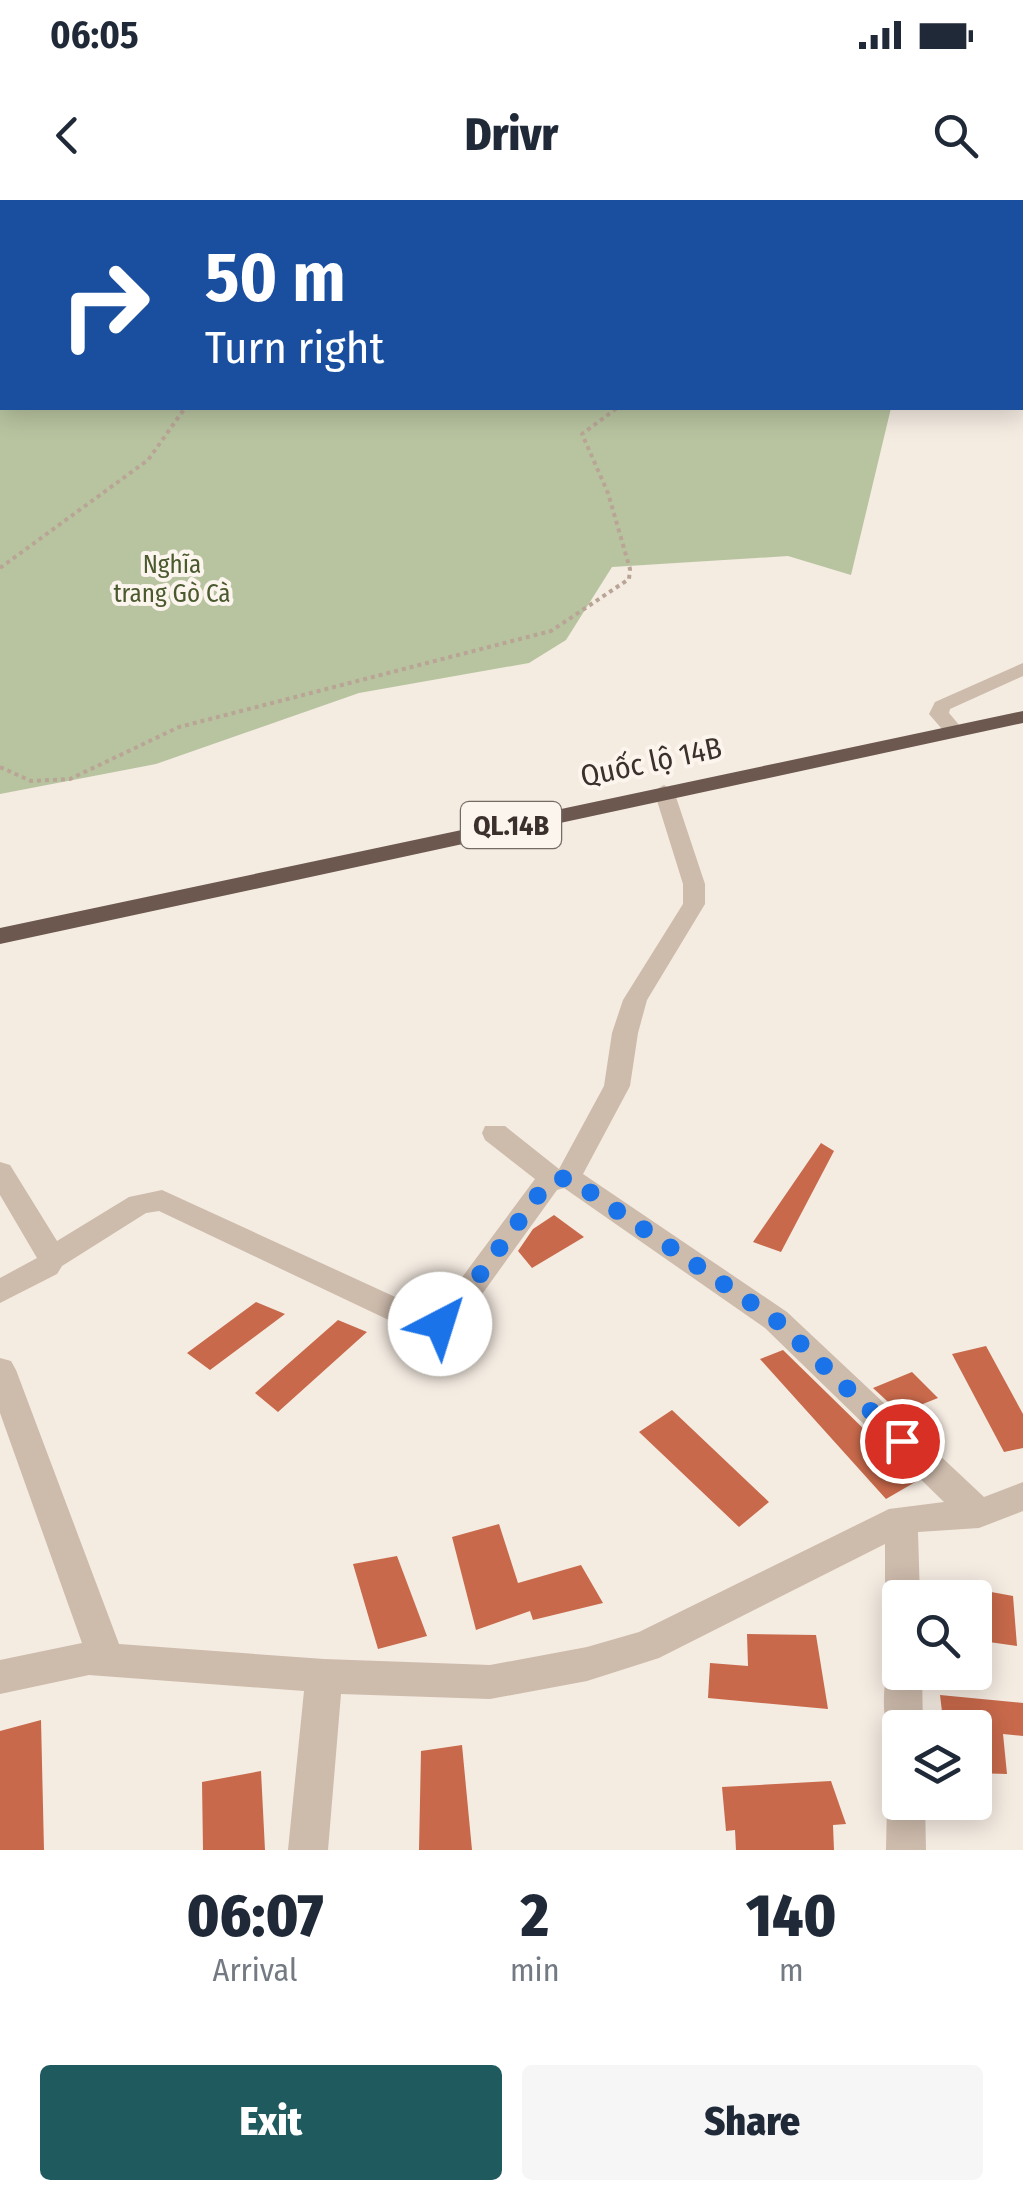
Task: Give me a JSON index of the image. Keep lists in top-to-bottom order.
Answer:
{
  "streets": {
    "highway": ["Quốc lộ 14B", "QL.14B"]
  },
  "parks": ["Nghĩa trang Gò Cà"],
  "page": {
    "status": "06:05",
    "header": "Drivr",
    "turn": ["50 m", "Turn right"],
    "eta": [
      "06:07",
      "Arrival",
      "2",
      "min",
      "140",
      "m"
    ],
    "buttons": ["Exit", "Share"]
  }
}
